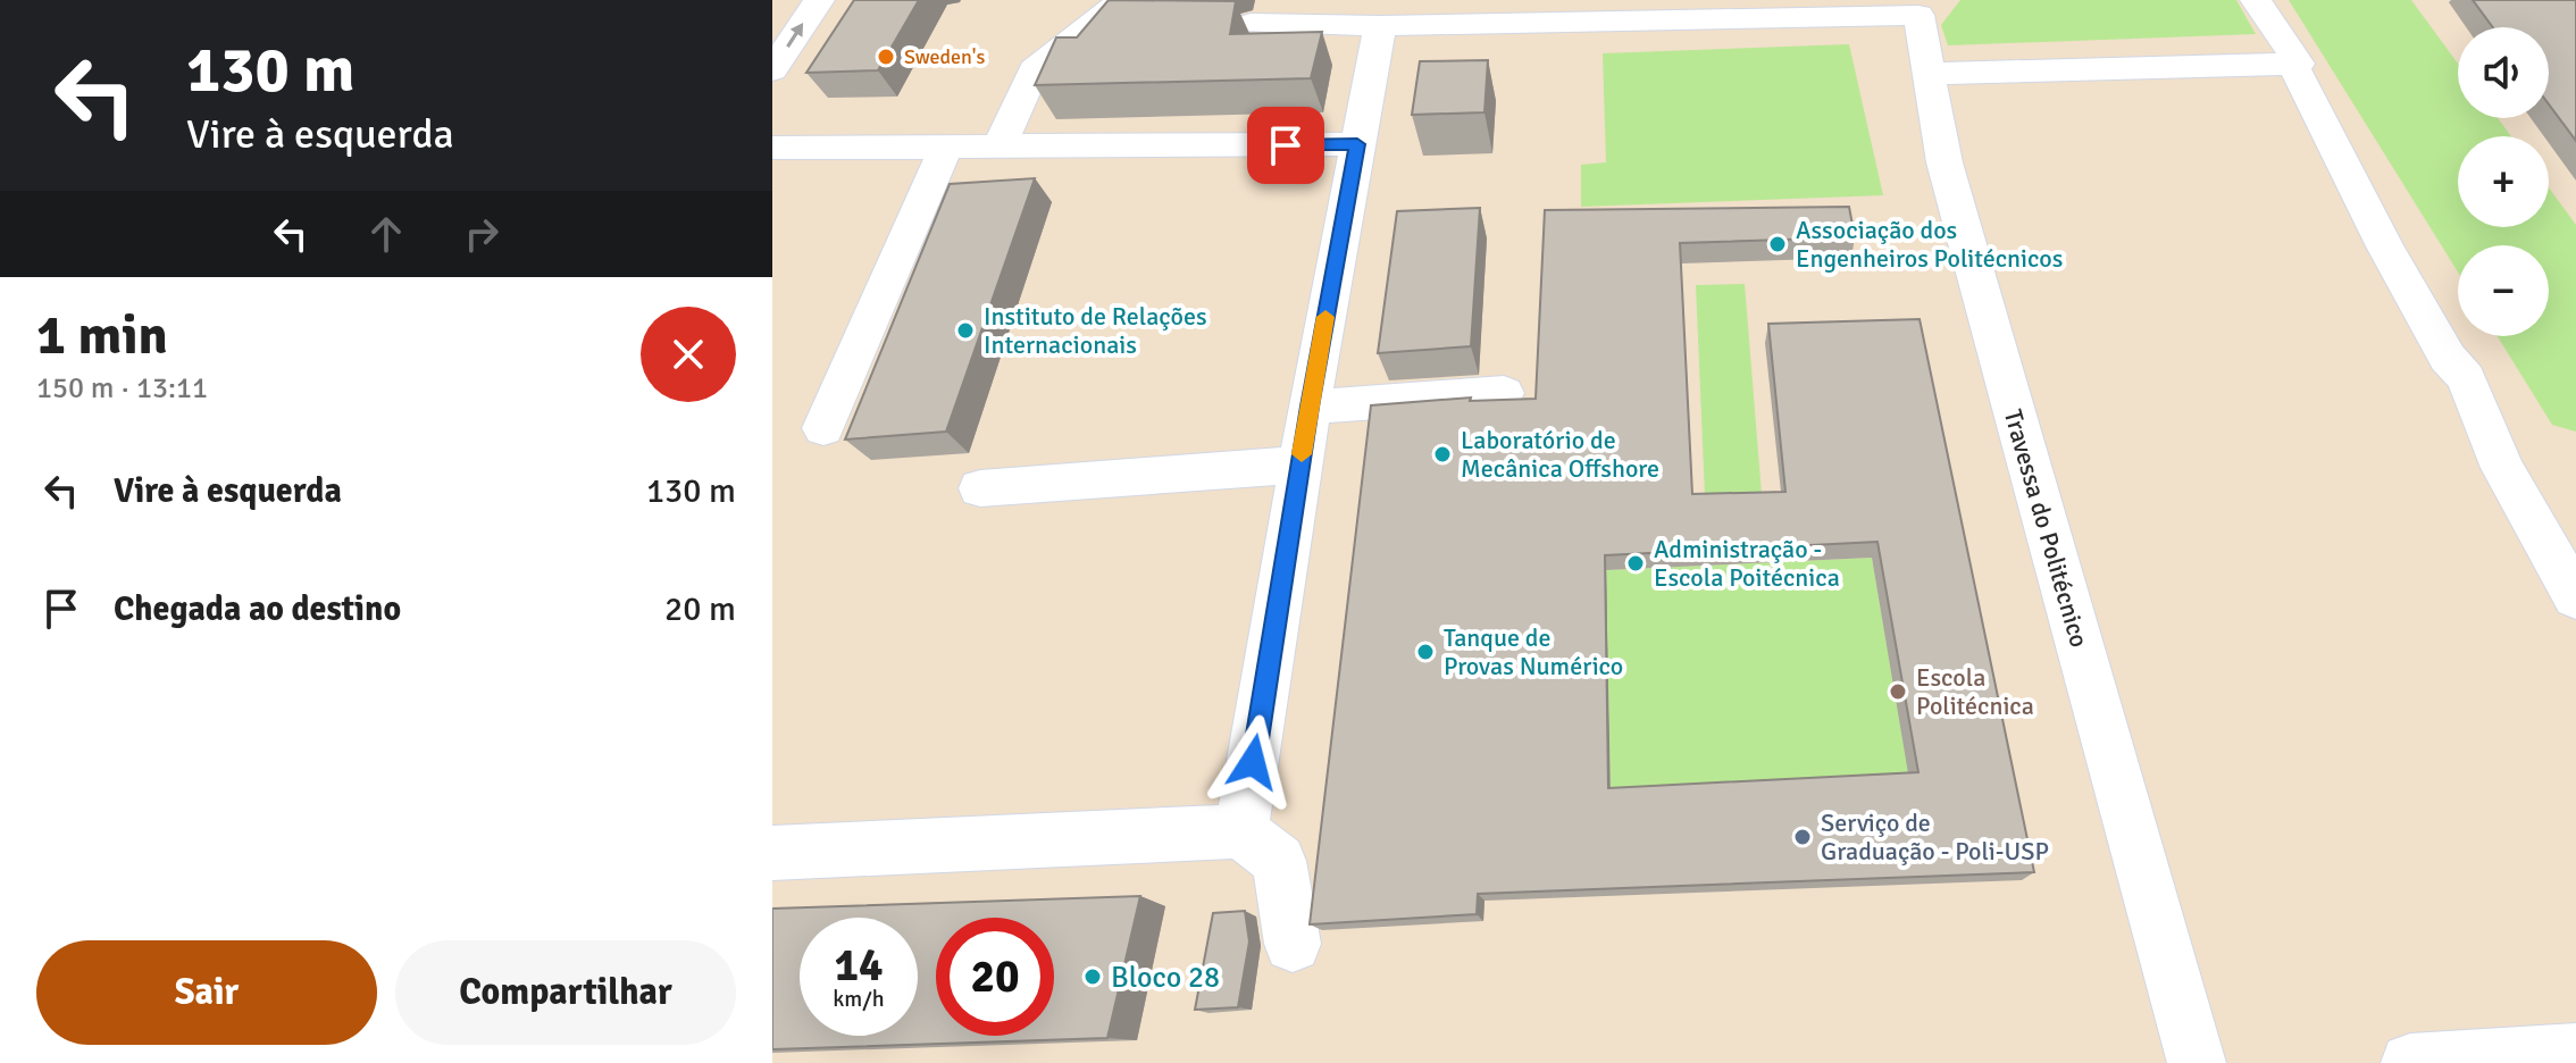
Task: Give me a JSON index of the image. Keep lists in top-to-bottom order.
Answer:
{
  "streets": {
    "lane": ["Travessa do Politécnico"]
  },
  "places": [
    "Sweden's",
    "Associação dos Engenheiros Politécnicos",
    "Instituto de Relações Internacionais",
    "Laboratório de Mecânica Offshore",
    "Administração - Escola Poitécnica",
    "Tanque de Provas Numérico",
    "Escola Politécnica",
    "Serviço de Graduação - Poli-USP",
    "Bloco 28"
  ],
  "page": {
    "turn": ["130 m", "Vire à esquerda"],
    "map_buttons": ["+", "−"],
    "heading": ["1 min", "150 m · 13:11"],
    "list": [
      {
        "name": "Vire à esquerda",
        "value": "130 m"
      },
      {
        "name": "Chegada ao destino",
        "value": "20 m"
      }
    ],
    "speed": "14 km/h",
    "limit": "20",
    "buttons": ["Sair", "Compartilhar"]
  }
}
